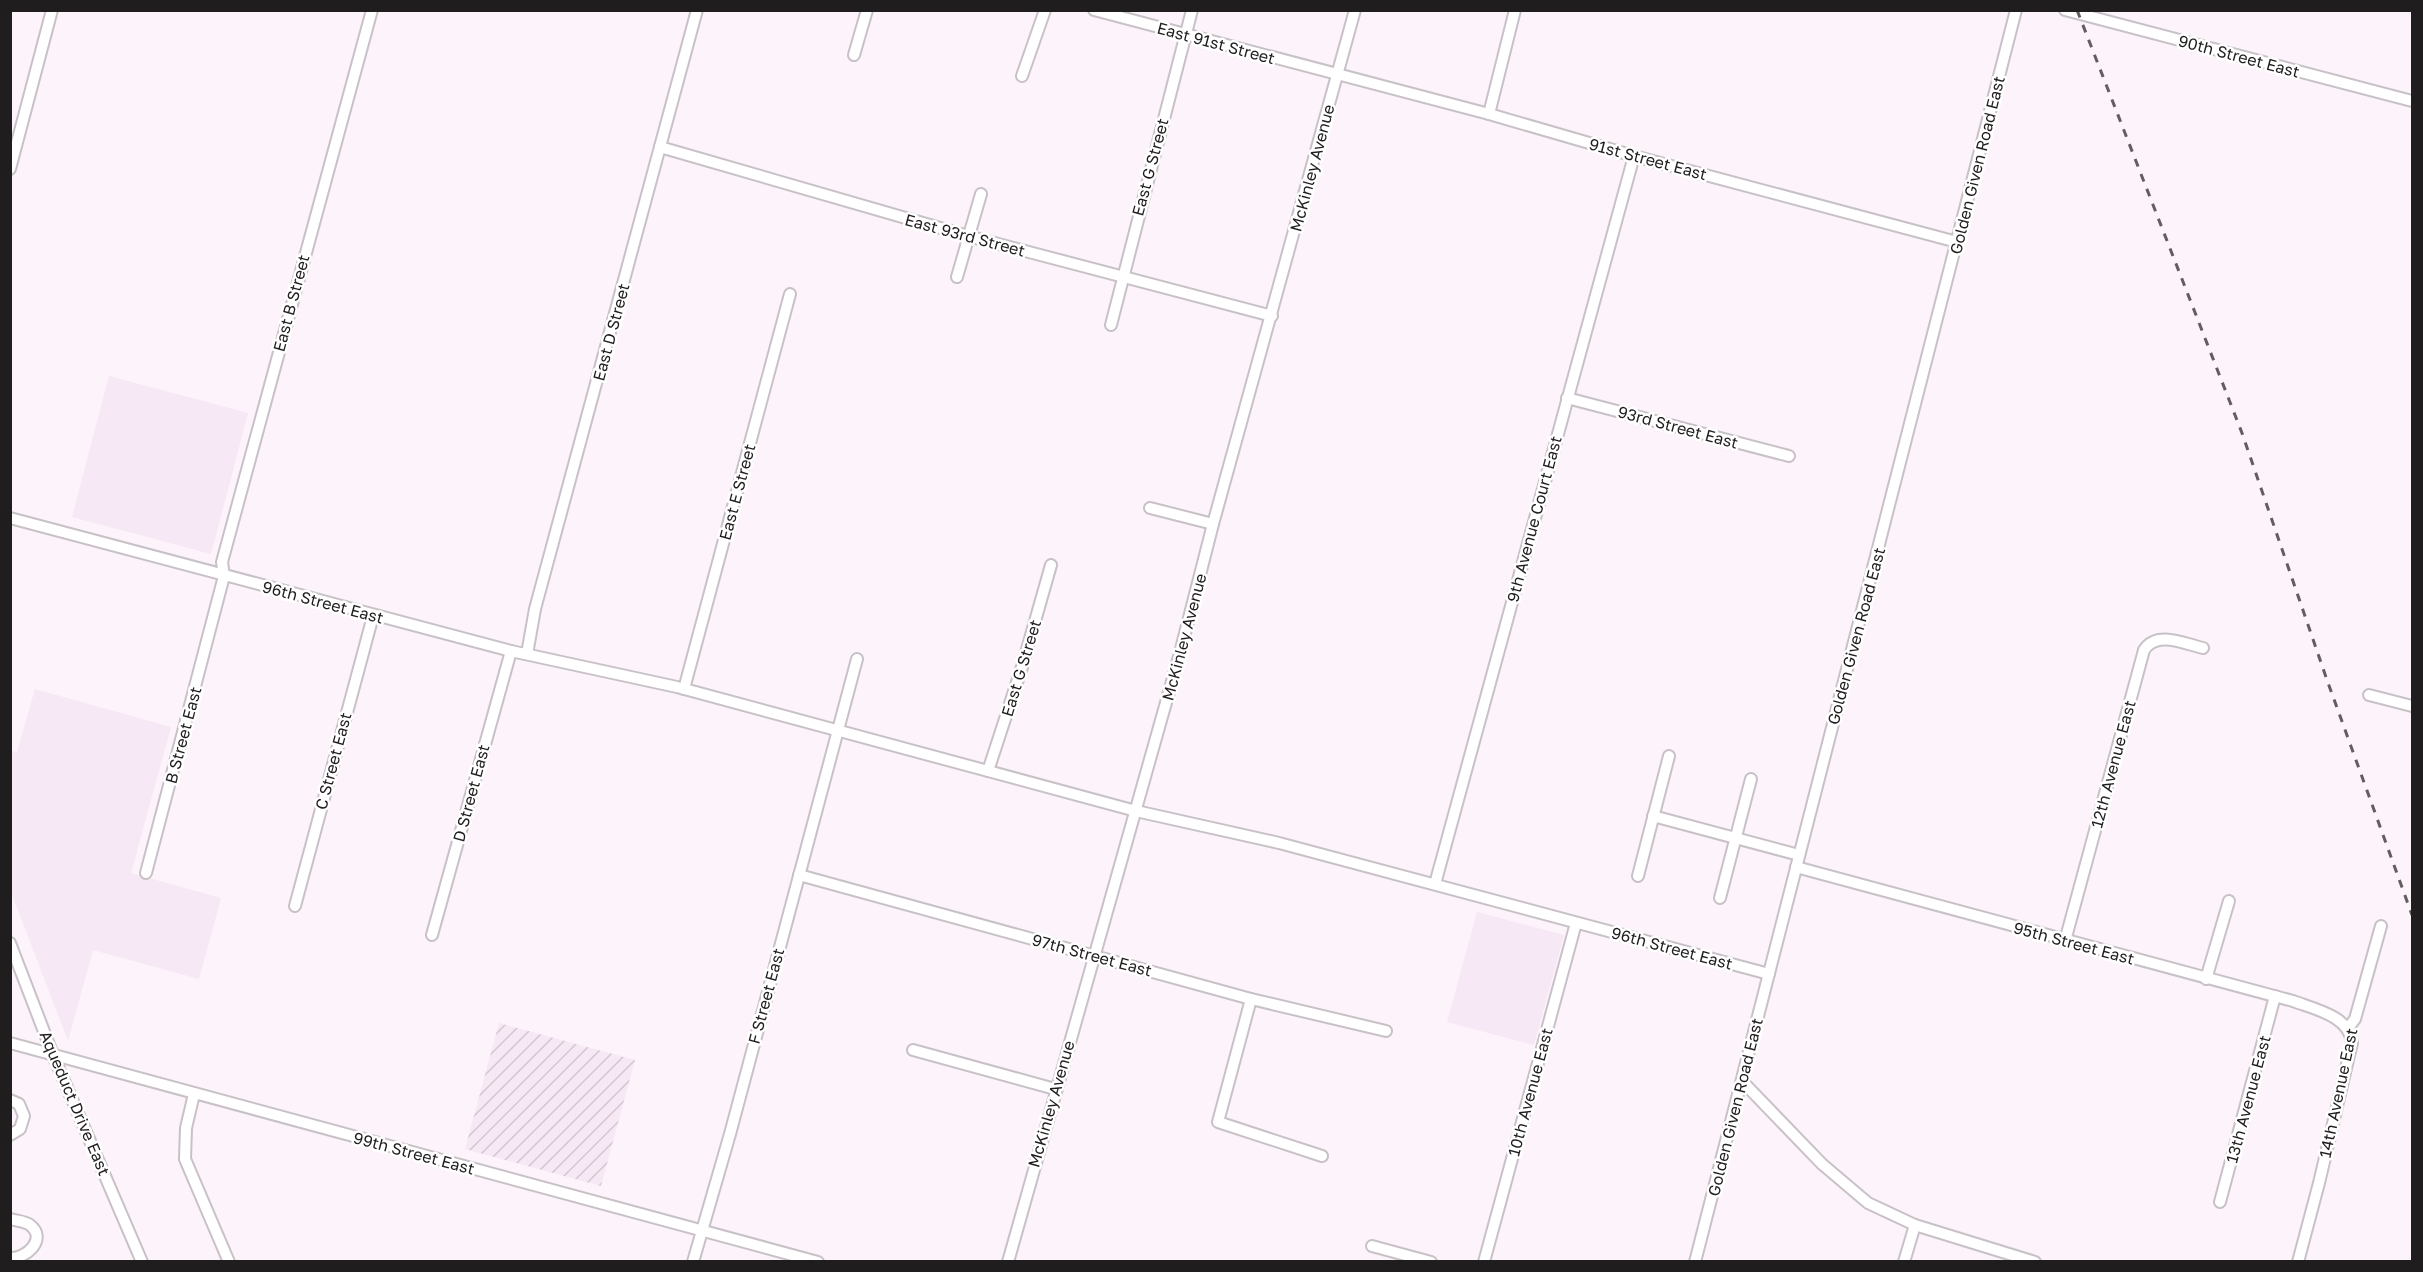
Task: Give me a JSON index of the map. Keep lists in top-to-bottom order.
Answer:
{
  "streets": {
    "street": [
      "East 91st Street",
      "90th Street East",
      "91st Street East",
      "Golden Given Road East",
      "East G Street",
      "McKinley Avenue",
      "East 93rd Street",
      "East B Street",
      "East D Street",
      "93rd Street East",
      "East E Street",
      "9th Avenue Court East",
      "96th Street East",
      "B Street East",
      "C Street East",
      "12th Avenue East",
      "D Street East",
      "95th Street East",
      "97th Street East",
      "F Street East",
      "10th Avenue East",
      "14th Avenue East",
      "13th Avenue East",
      "Aqueduct Drive East",
      "99th Street East"
    ]
  },
  "crossings": [
    ["East 91st Street", "91st Street East"],
    ["East 91st Street", "East G Street"],
    ["East 91st Street", "McKinley Avenue"],
    ["91st Street East", "Golden Given Road East"],
    ["91st Street East", "McKinley Avenue"],
    ["91st Street East", "9th Avenue Court East"],
    ["Golden Given Road East", "96th Street East"],
    ["Golden Given Road East", "95th Street East"],
    ["East G Street", "East 93rd Street"],
    ["East G Street", "96th Street East"],
    ["McKinley Avenue", "East 93rd Street"],
    ["McKinley Avenue", "96th Street East"],
    ["McKinley Avenue", "97th Street East"],
    ["East 93rd Street", "East D Street"],
    ["East B Street", "96th Street East"],
    ["East B Street", "B Street East"],
    ["East D Street", "96th Street East"],
    ["93rd Street East", "9th Avenue Court East"],
    ["East E Street", "96th Street East"],
    ["9th Avenue Court East", "96th Street East"],
    ["96th Street East", "C Street East"],
    ["96th Street East", "D Street East"],
    ["96th Street East", "F Street East"],
    ["96th Street East", "10th Avenue East"],
    ["12th Avenue East", "95th Street East"],
    ["95th Street East", "14th Avenue East"],
    ["95th Street East", "13th Avenue East"],
    ["97th Street East", "F Street East"],
    ["F Street East", "99th Street East"],
    ["Aqueduct Drive East", "99th Street East"]
  ]
}
